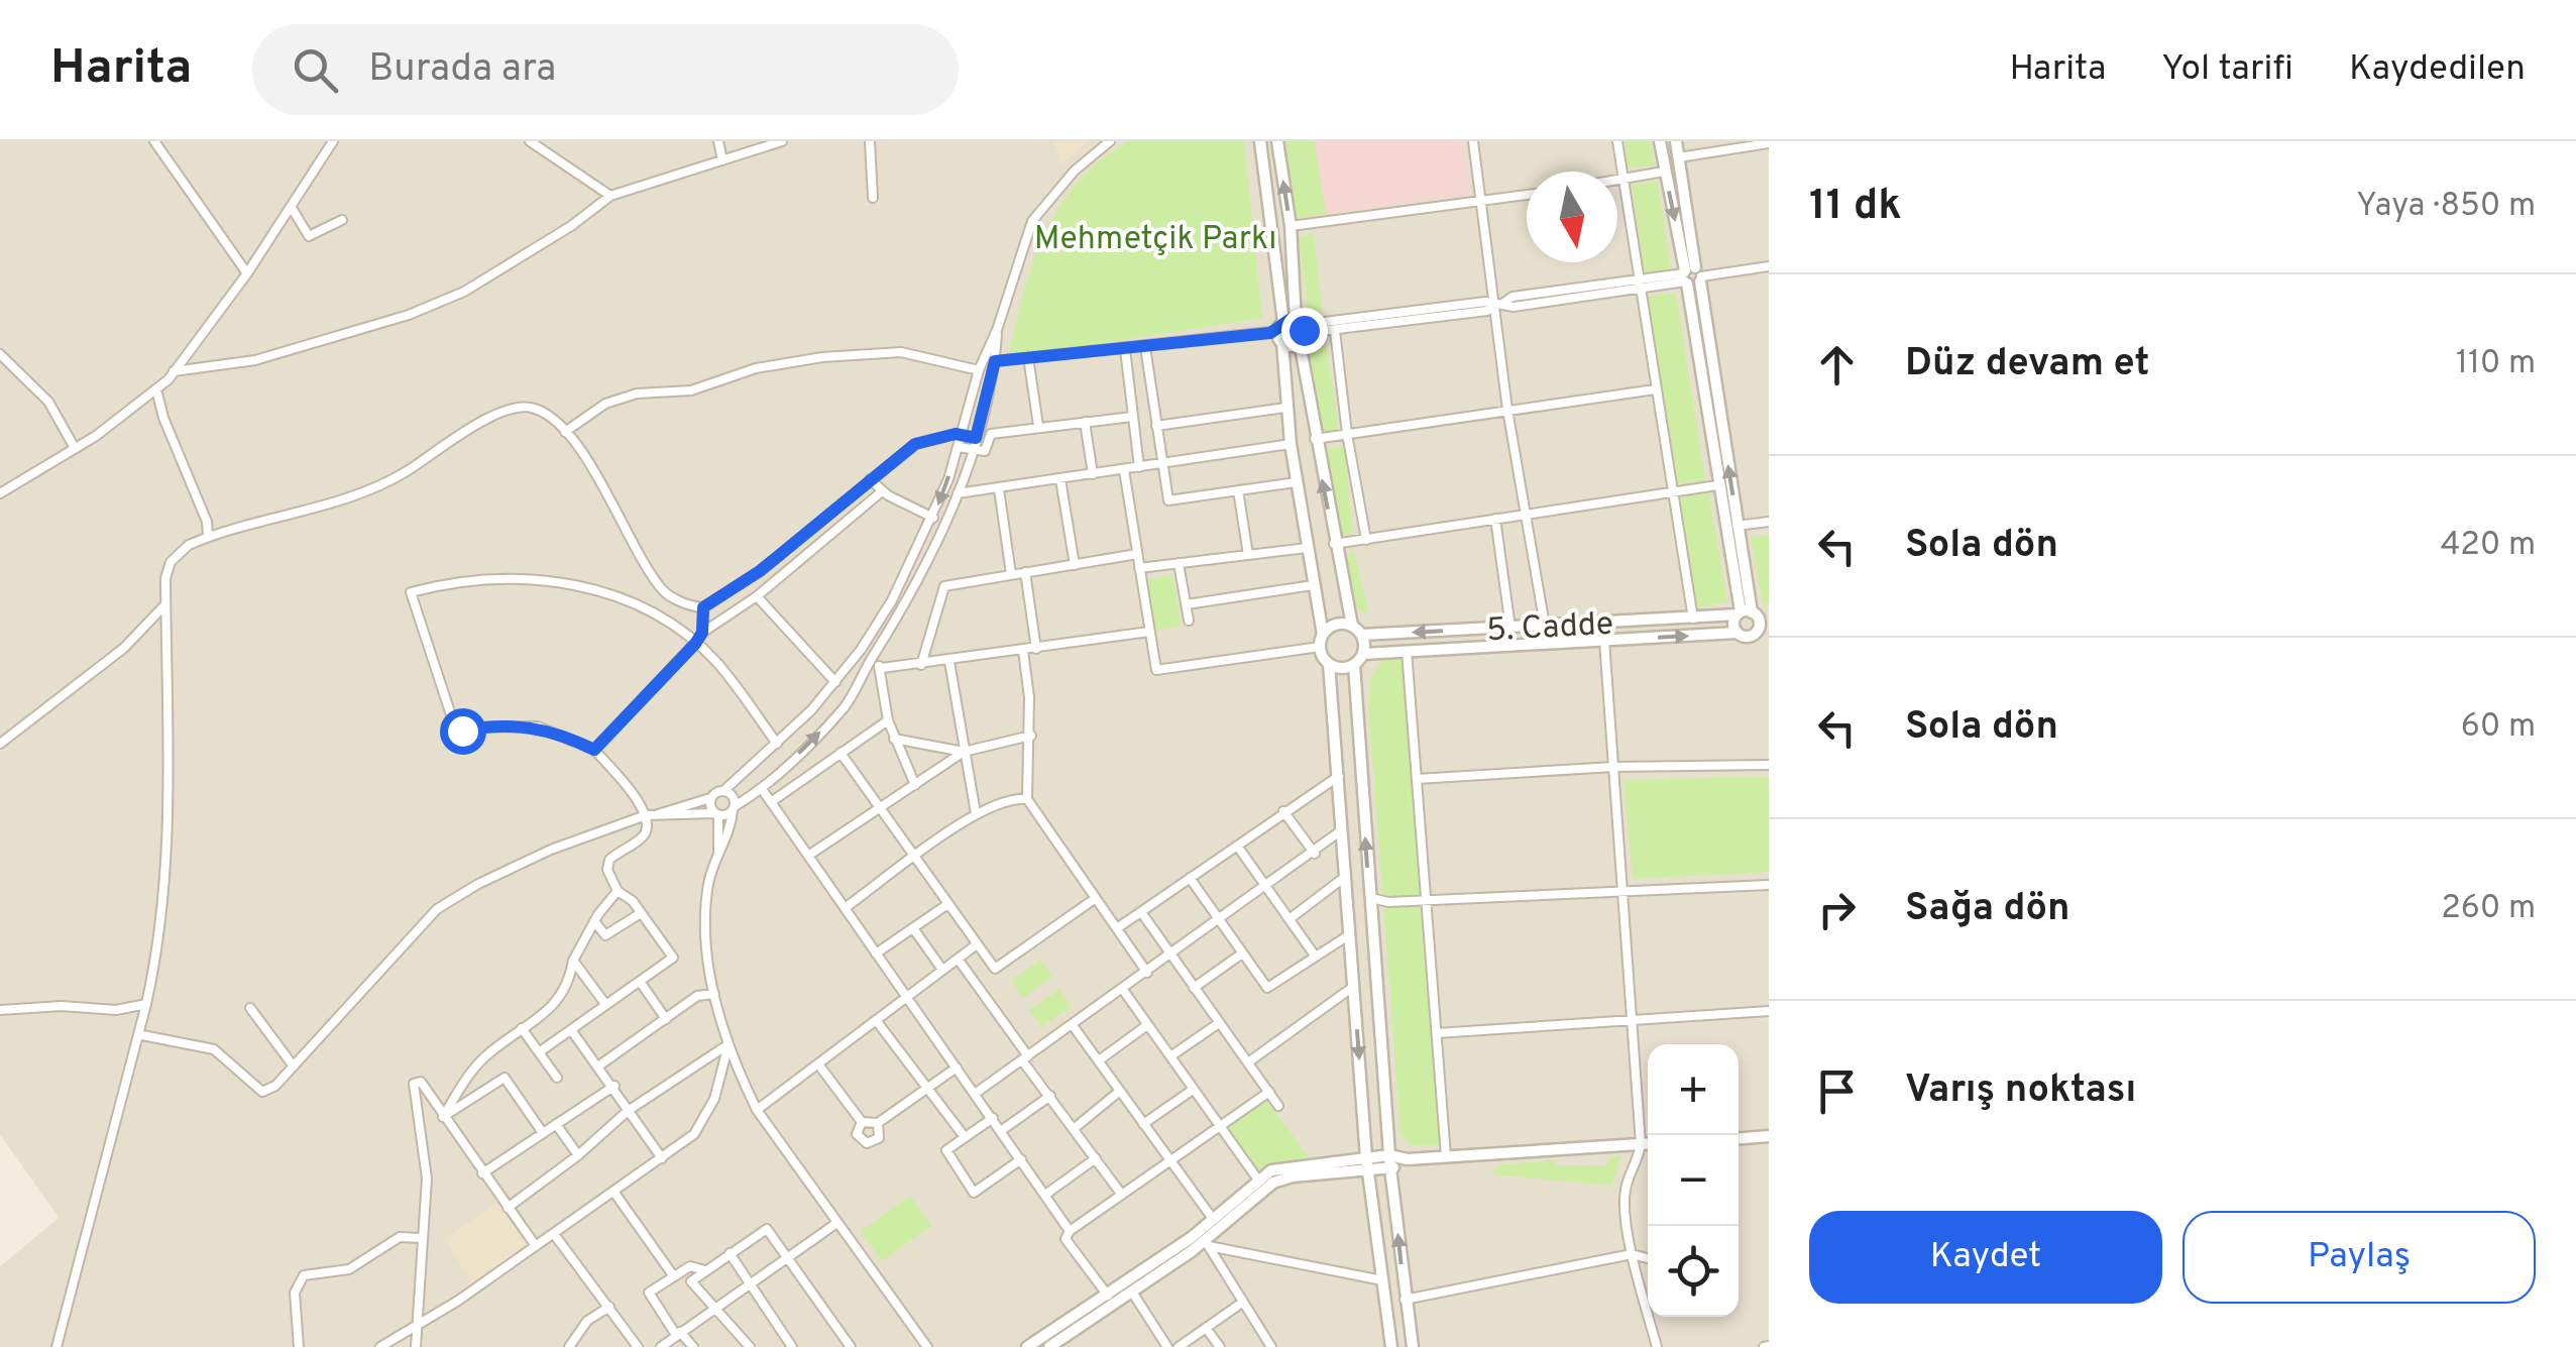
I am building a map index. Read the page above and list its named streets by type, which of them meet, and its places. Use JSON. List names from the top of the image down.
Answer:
{
  "streets": {
    "street": ["5. Cadde"]
  },
  "parks": ["Mehmetçik Parkı"],
  "north": "bottom",
  "page": {
    "header": "Harita",
    "search": "Burada ara",
    "nav": ["Harita", "Yol tarifi", "Kaydedilen"],
    "heading": ["11 dk", "Yaya · 850 m"],
    "list": [
      ["Düz devam et", "110 m"],
      ["Sola dön", "420 m"],
      ["Sola dön", "60 m"],
      ["Sağa dön", "260 m"],
      "Varış noktası"
    ],
    "map_buttons": ["+", "−"],
    "buttons": ["Kaydet", "Paylaş"]
  }
}
